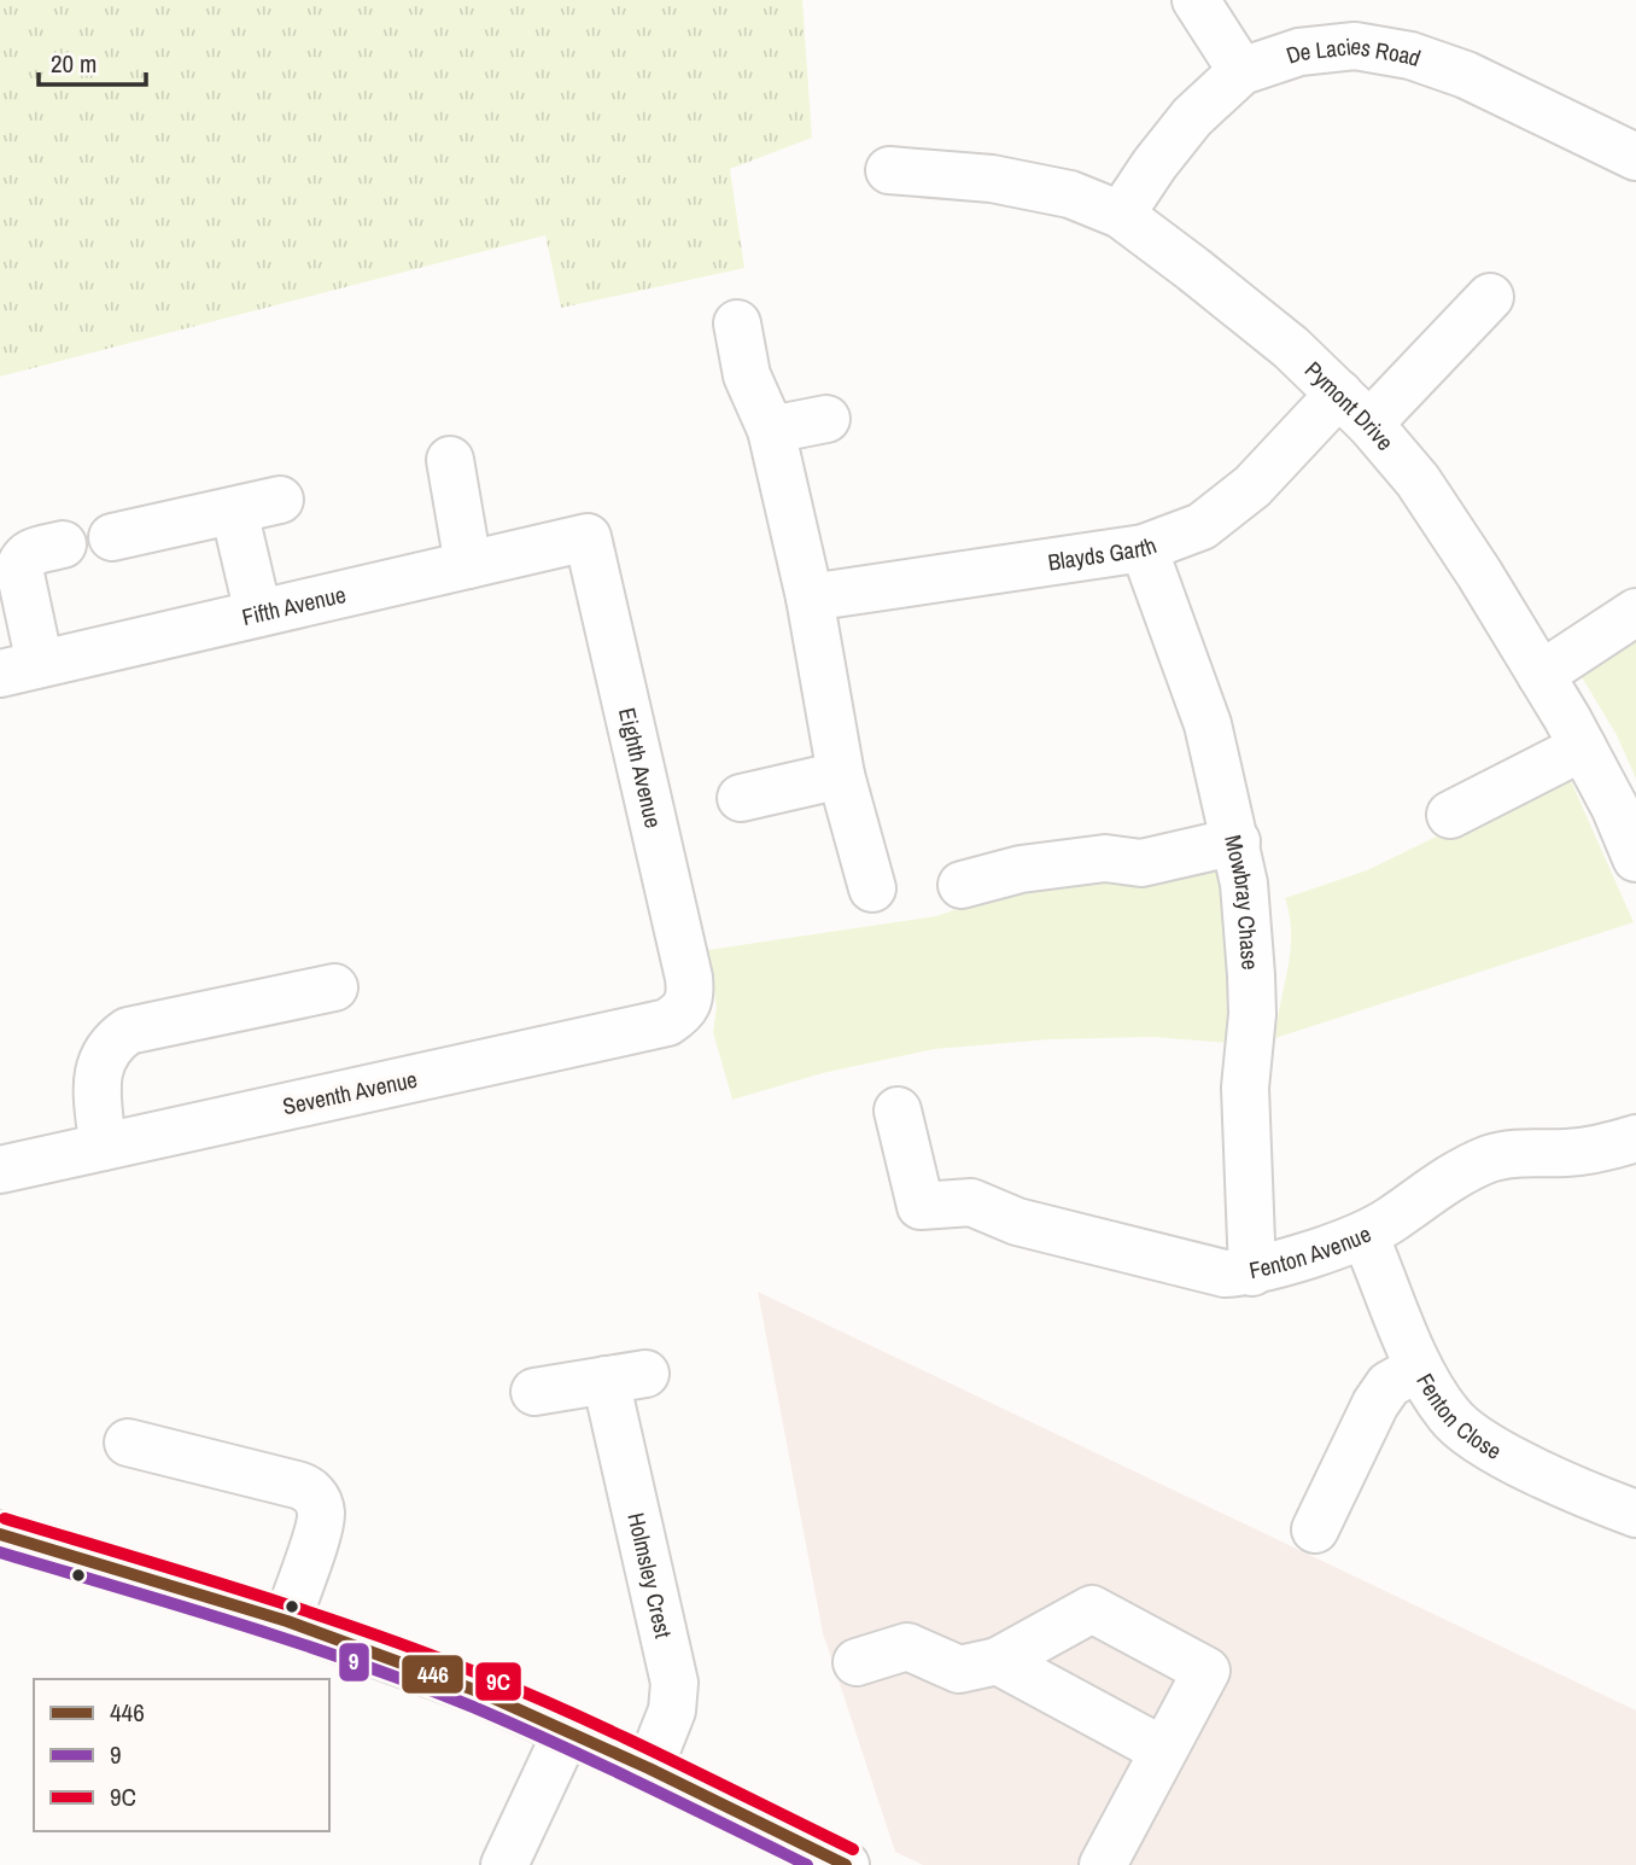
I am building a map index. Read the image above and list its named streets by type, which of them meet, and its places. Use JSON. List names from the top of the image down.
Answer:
{
  "streets": {
    "street": [
      "De Lacies Road",
      "Pymont Drive",
      "Blayds Garth",
      "Fifth Avenue",
      "Eighth Avenue",
      "Mowbray Chase",
      "Seventh Avenue",
      "Fenton Avenue",
      "Fenton Close",
      "Holmsley Crest"
    ]
  },
  "crossings": [
    ["De Lacies Road", "Pymont Drive"],
    ["Pymont Drive", "Blayds Garth"],
    ["Blayds Garth", "Mowbray Chase"],
    ["Fifth Avenue", "Eighth Avenue"],
    ["Eighth Avenue", "Seventh Avenue"],
    ["Mowbray Chase", "Fenton Avenue"],
    ["Fenton Avenue", "Fenton Close"]
  ],
  "lines": ["transit line 9C", "transit line 446", "transit line 9"],
  "legend": ["446", "9", "9C"],
  "scale_bar": "20 m"
}
